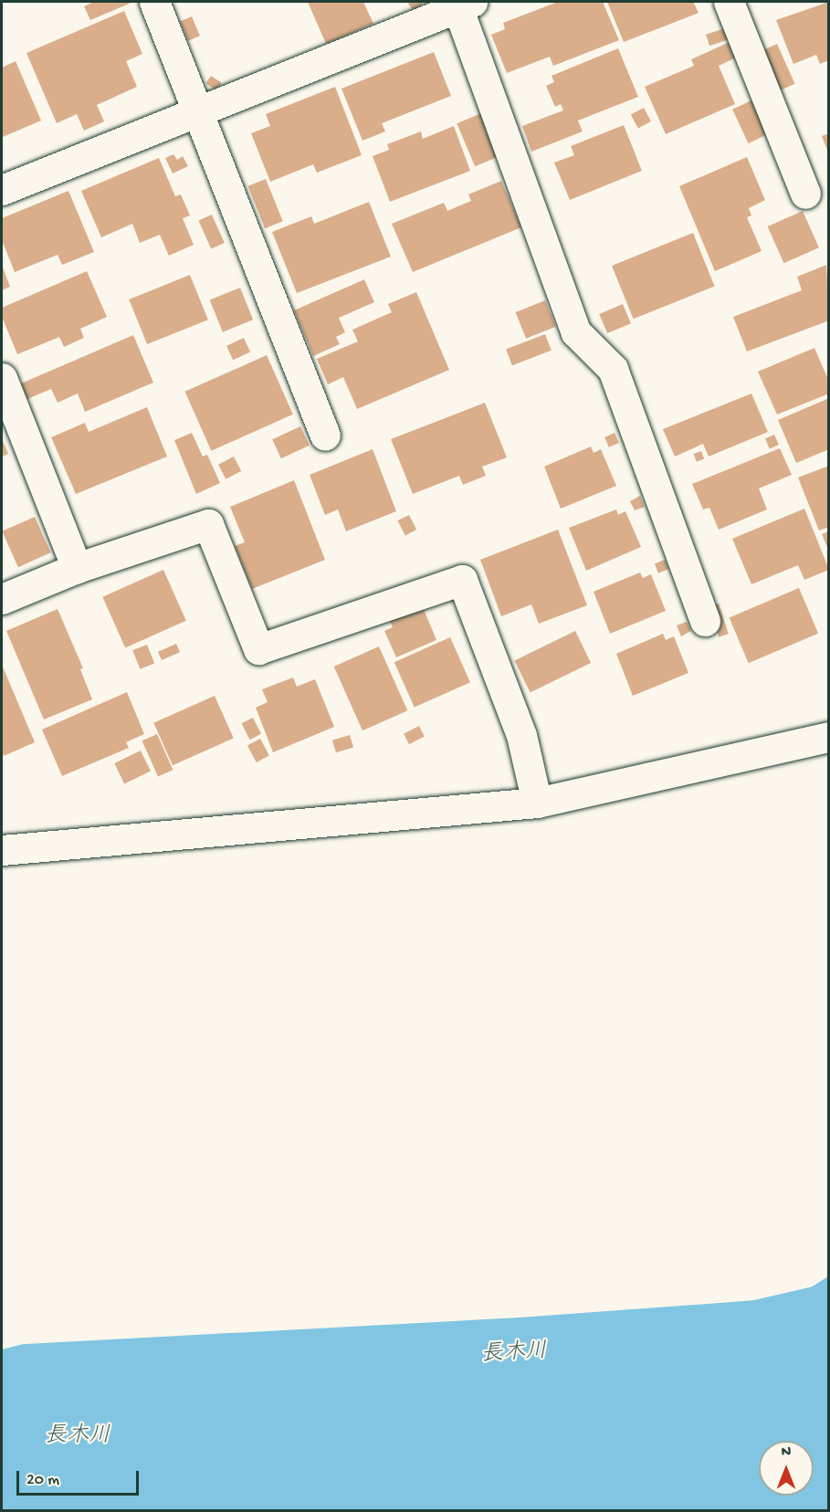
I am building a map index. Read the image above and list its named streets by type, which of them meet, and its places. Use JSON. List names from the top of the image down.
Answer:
{
  "water": ["長木川"],
  "scale_bar": "20 m",
  "north": "top"
}
